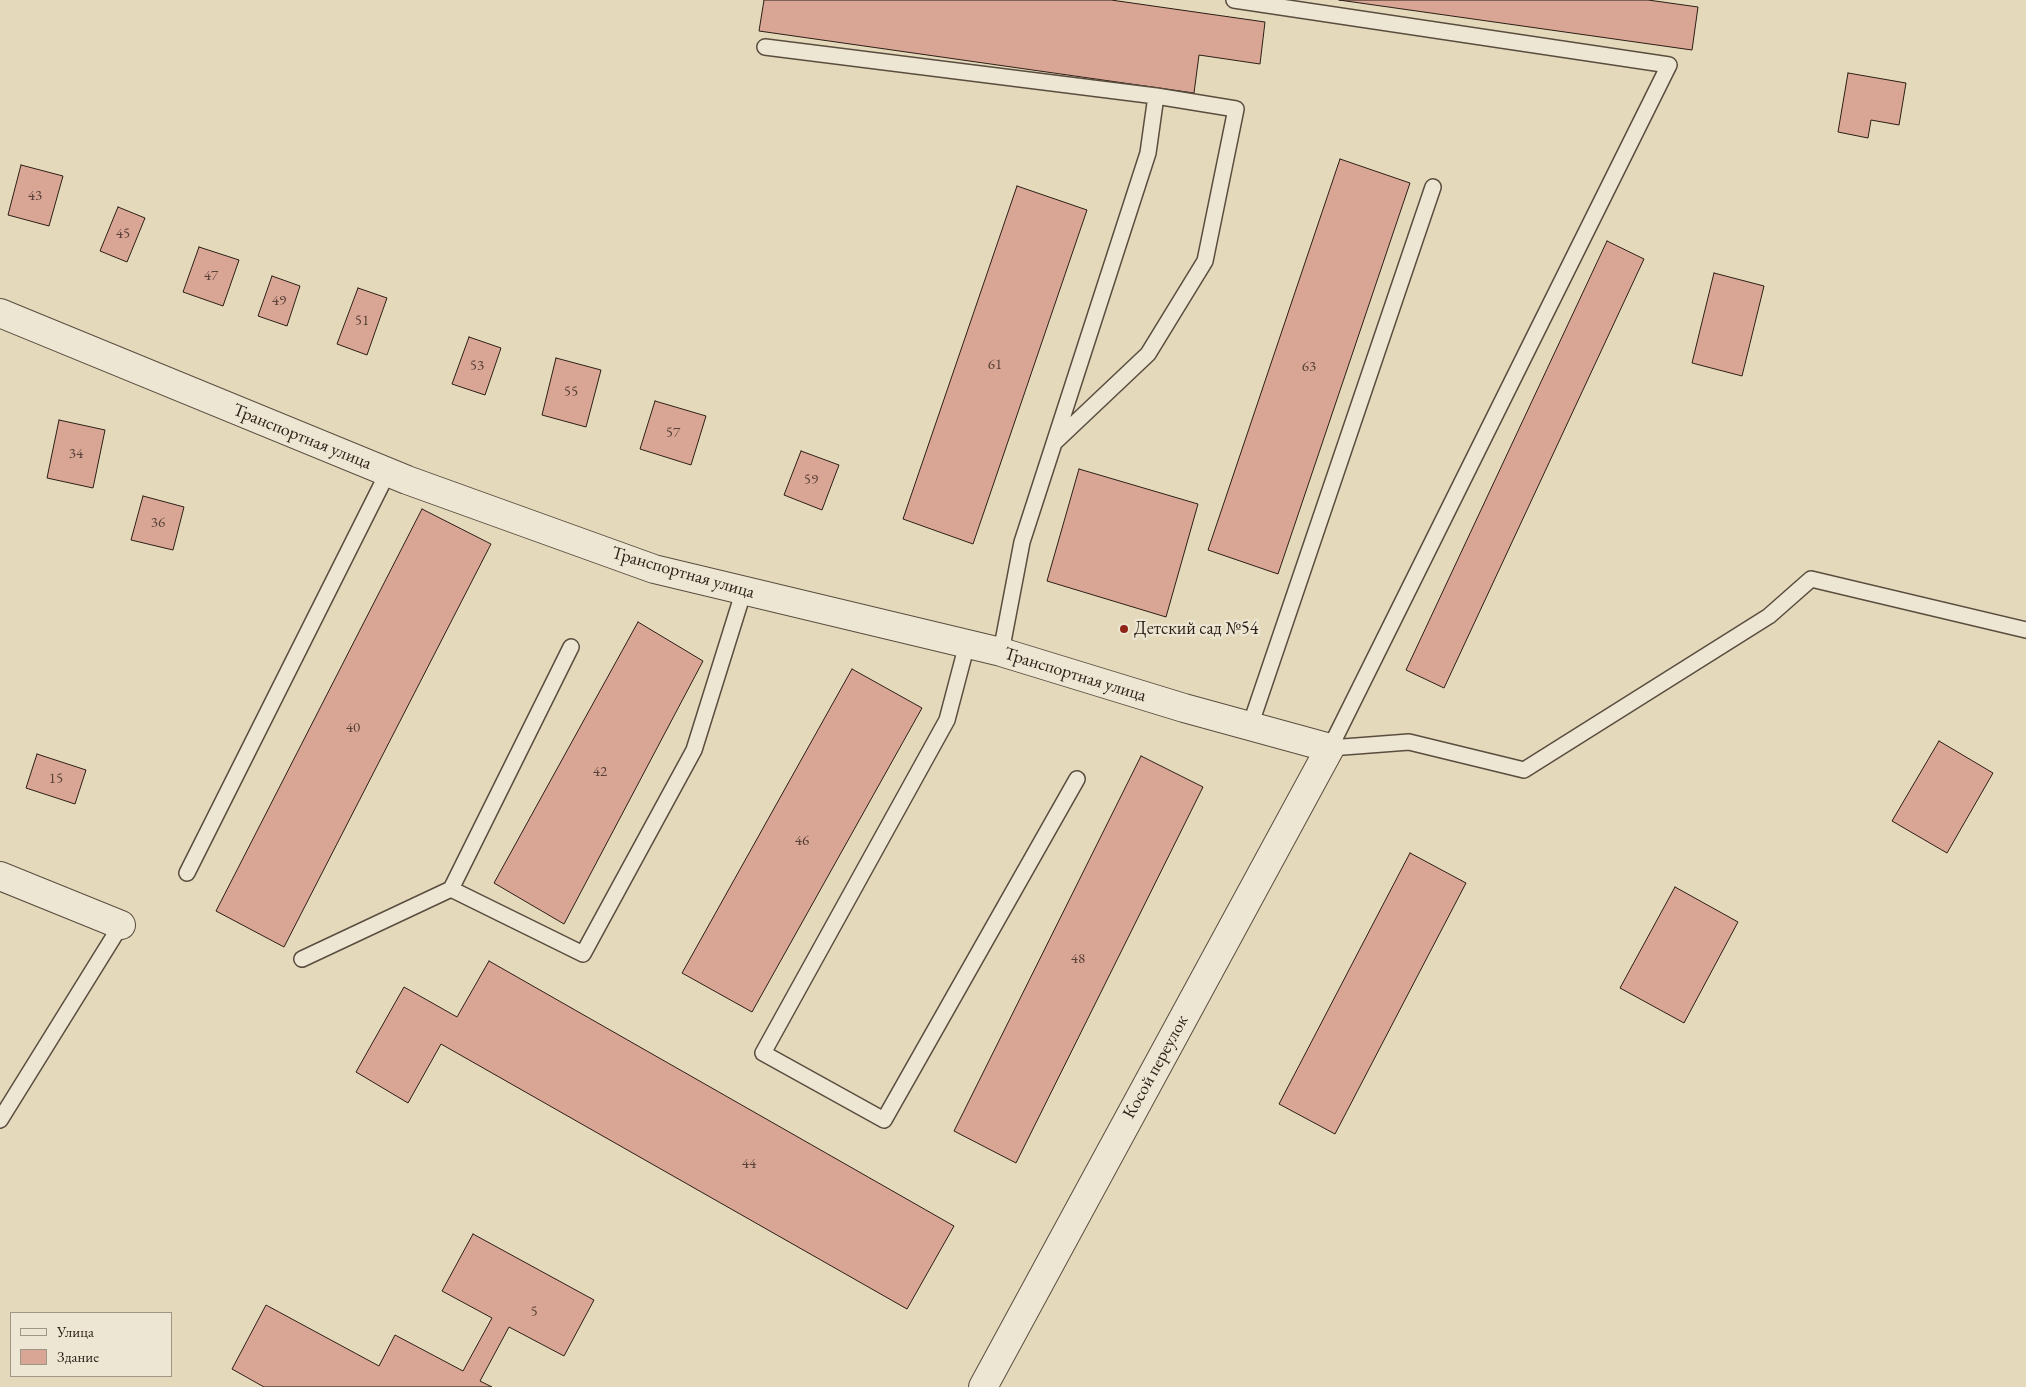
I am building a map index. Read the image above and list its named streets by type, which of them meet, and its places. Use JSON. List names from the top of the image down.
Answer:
{
  "streets": {
    "street": ["Транспортная улица", "Косой переулок"]
  },
  "crossings": [
    ["Транспортная улица", "Косой переулок"]
  ],
  "places": ["Детский сад №54"],
  "house_numbers": [
    "43",
    "45",
    "47",
    "49",
    "51",
    "61",
    "53",
    "63",
    "55",
    "57",
    "34",
    "59",
    "36",
    "40",
    "42",
    "15",
    "46",
    "48",
    "44",
    "5"
  ],
  "legend": ["Улица", "Здание"]
}
